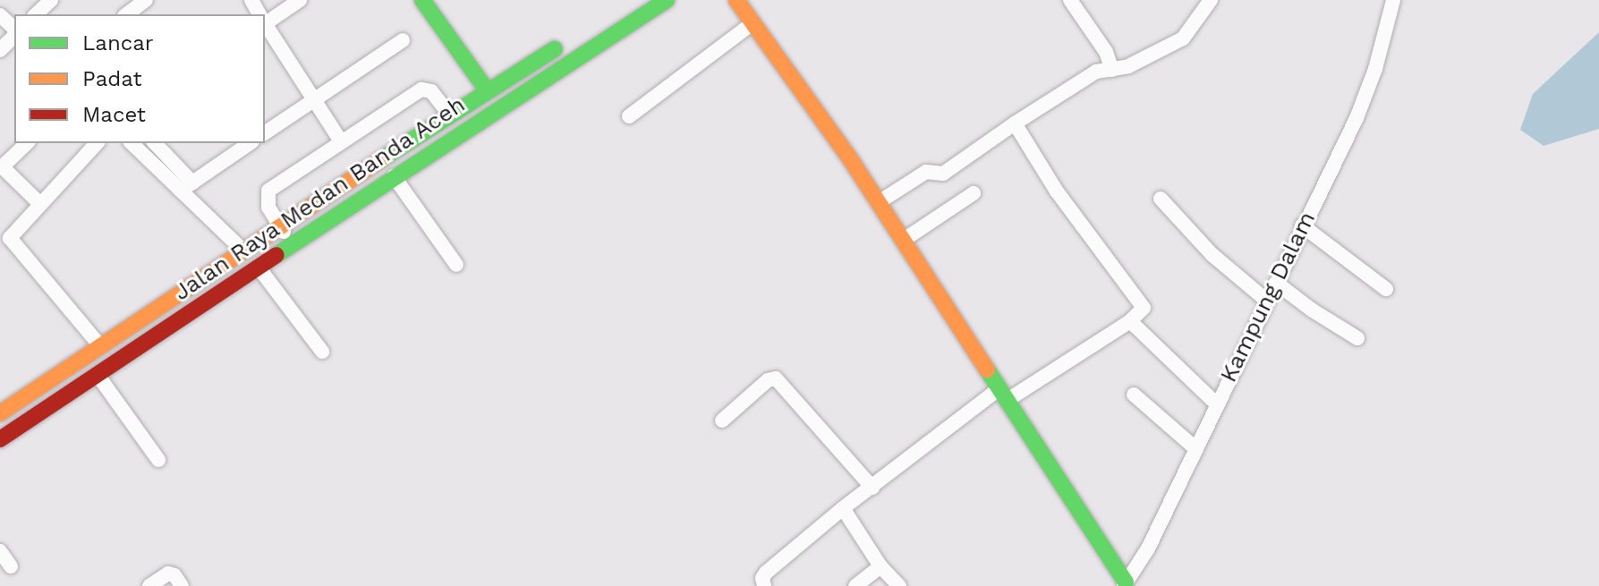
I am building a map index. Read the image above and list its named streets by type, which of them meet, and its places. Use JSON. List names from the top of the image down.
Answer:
{
  "streets": {
    "main road": ["Jalan Raya Medan Banda Aceh"],
    "street": ["Kampung Dalam"]
  },
  "legend": ["Lancar", "Padat", "Macet"]
}
